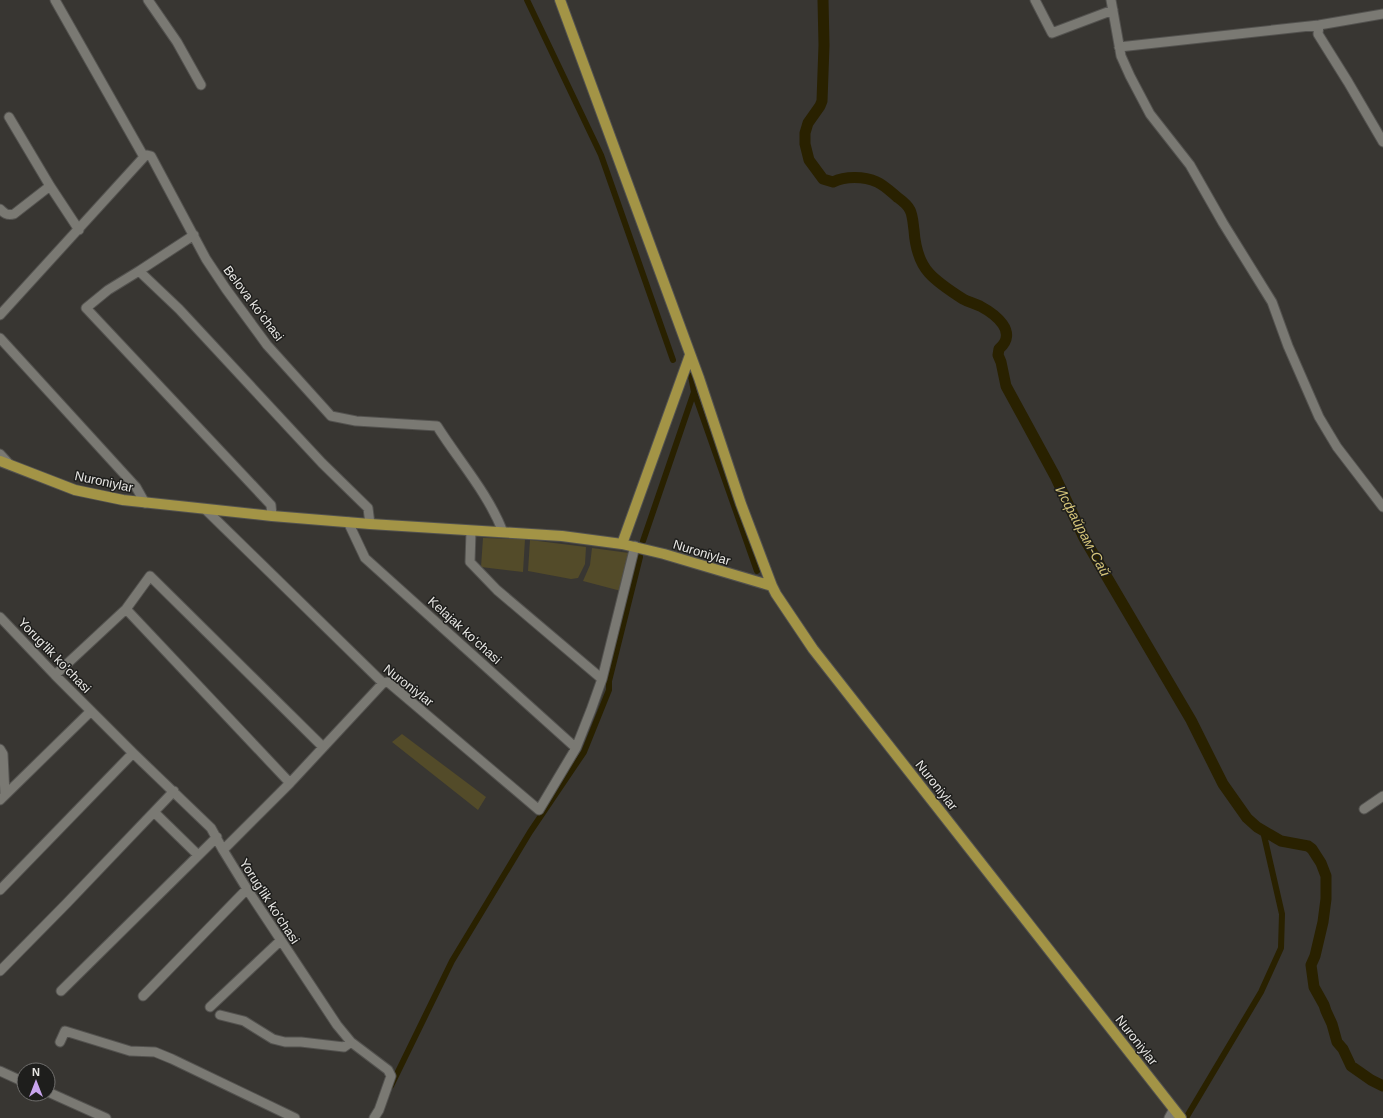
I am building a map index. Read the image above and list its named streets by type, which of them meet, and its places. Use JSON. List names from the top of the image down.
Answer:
{
  "streets": {
    "main road": ["Nuroniylar"],
    "street": ["Belova koʻchasi", "Kelajak koʻchasi", "Yorug'lik ko'chasi"]
  },
  "crossings": [
    ["Belova koʻchasi", "Nuroniylar"],
    ["Nuroniylar", "Kelajak koʻchasi"]
  ],
  "water": ["Исфайрам-Сай"],
  "north": "top"
}
